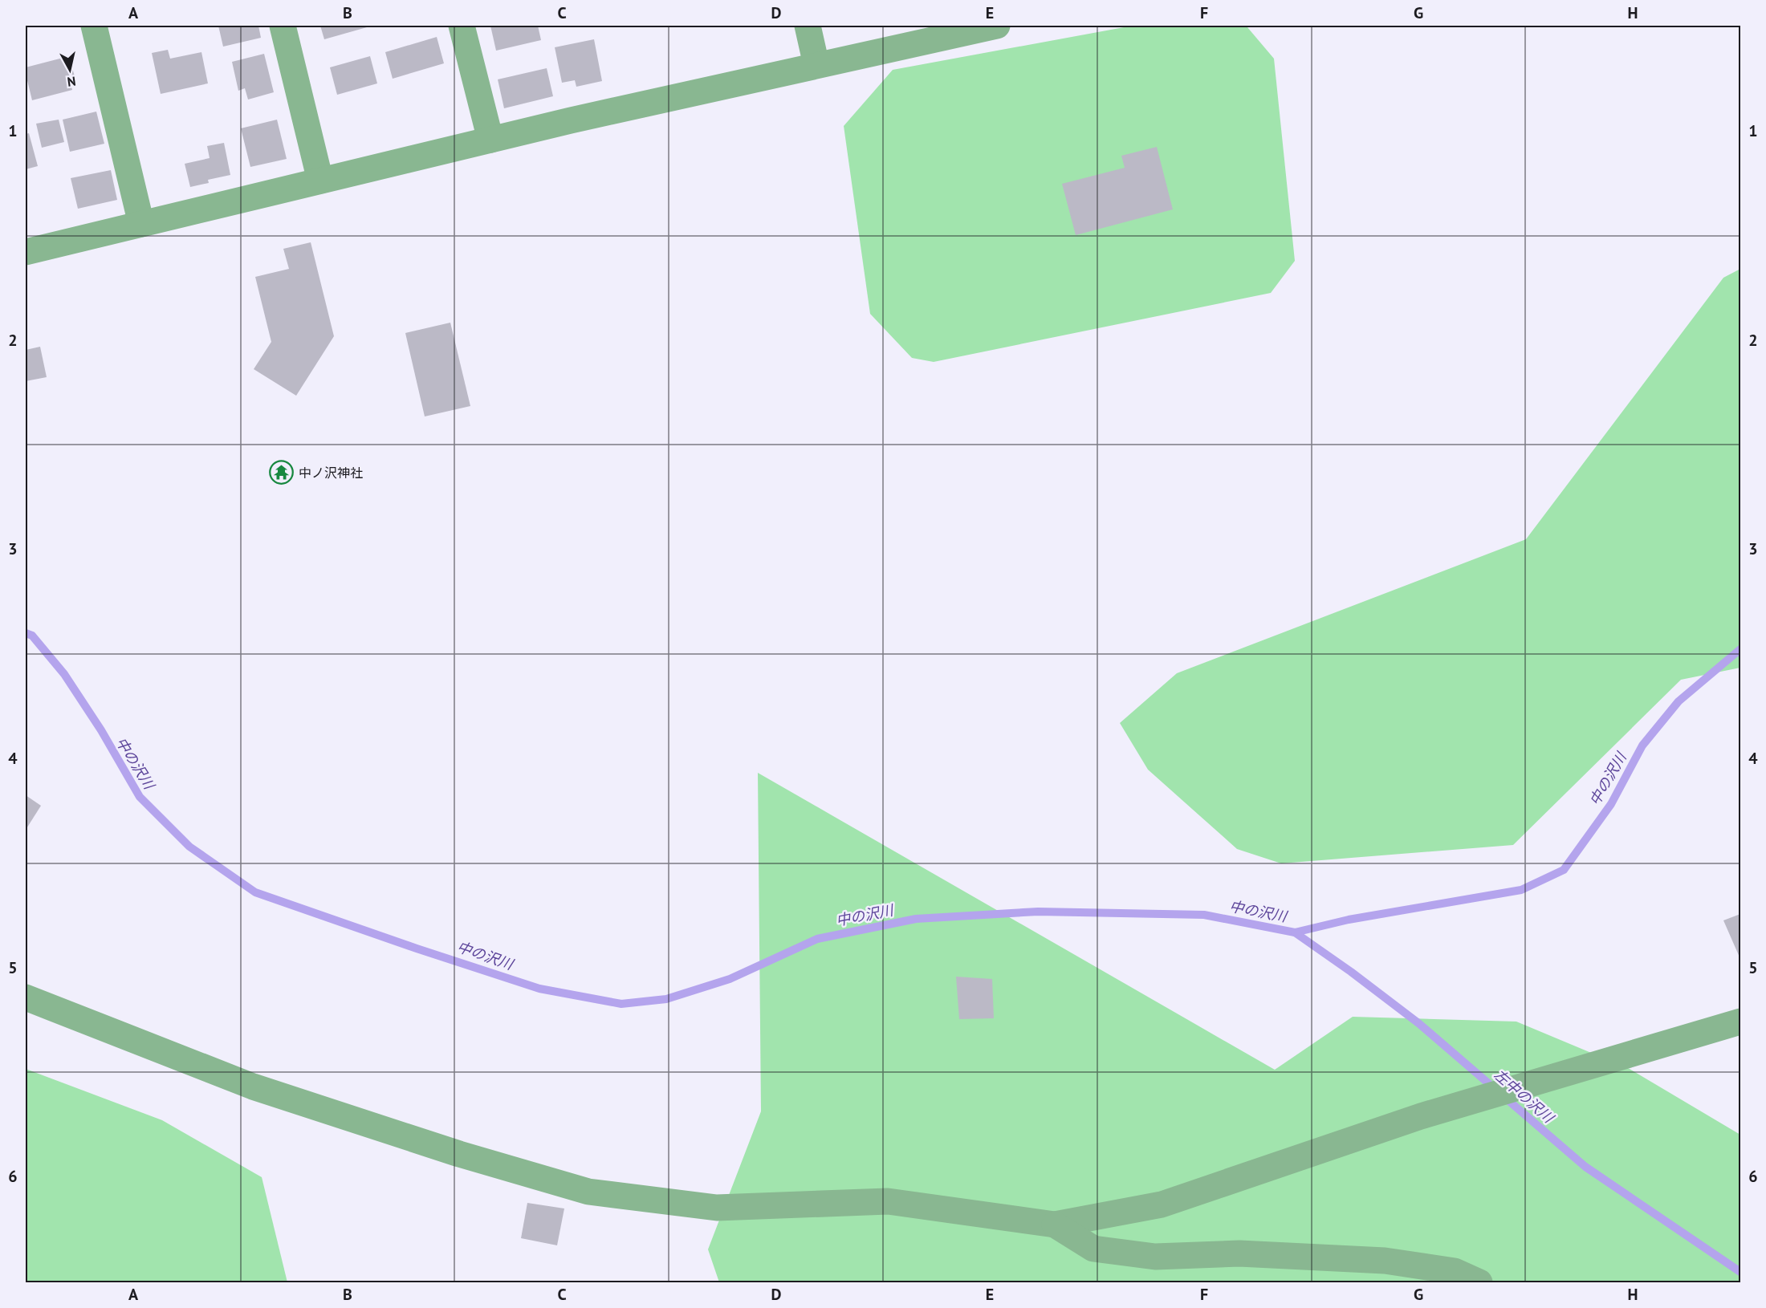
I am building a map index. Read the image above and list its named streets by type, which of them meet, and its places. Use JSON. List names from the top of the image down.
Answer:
{
  "water": ["中の沢川", "左中の沢川"],
  "places": {
    "temple": ["中ノ沢神社"]
  },
  "north": "bottom",
  "grid": {
    "columns": [
      "A",
      "B",
      "C",
      "D",
      "E",
      "F",
      "G",
      "H"
    ],
    "rows": [
      "1",
      "2",
      "3",
      "4",
      "5",
      "6"
    ]
  }
}
